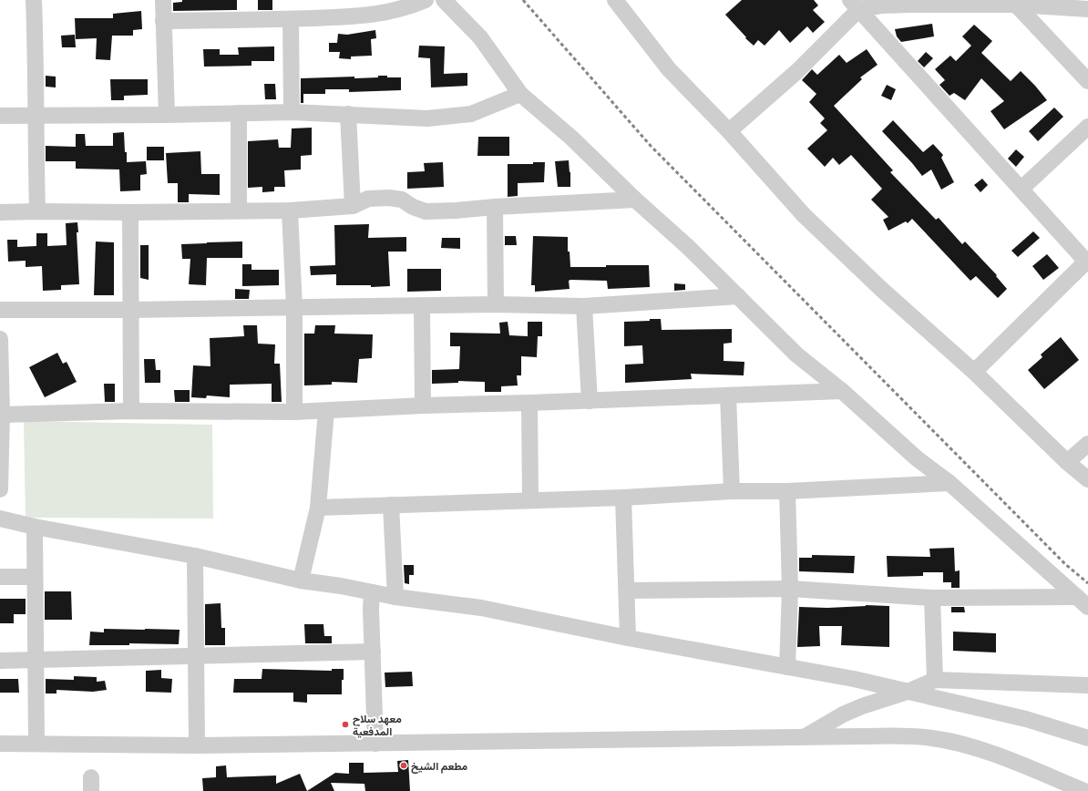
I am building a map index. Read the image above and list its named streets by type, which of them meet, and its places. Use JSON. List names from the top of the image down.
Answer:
{
  "places": ["معهد سلاح المدفعية", "مطعم الشيخ"]
}
